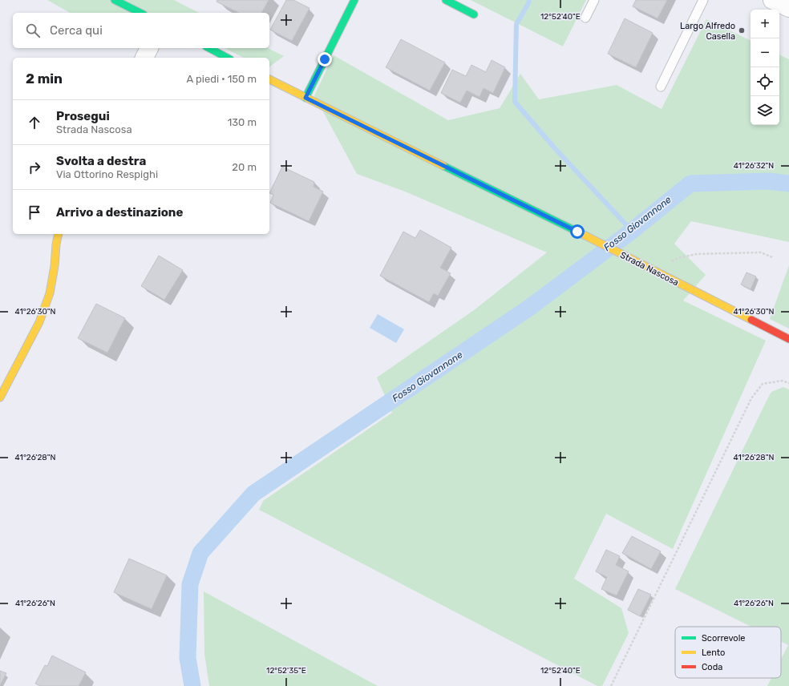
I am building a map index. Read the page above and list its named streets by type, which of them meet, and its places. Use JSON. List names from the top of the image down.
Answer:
{
  "streets": {
    "street": ["Strada Nascosa"]
  },
  "water": ["Fosso Giovannone"],
  "places": ["Largo Alfredo Casella"],
  "legend": ["Scorrevole", "Lento", "Coda"],
  "page": {
    "map_buttons": ["+", "−"],
    "search": "Cerca qui",
    "heading": ["2 min", "A piedi · 150 m"],
    "list": [
      ["Prosegui", "Strada Nascosa", "130 m"],
      ["Svolta a destra", "Via Ottorino Respighi", "20 m"],
      "Arrivo a destinazione"
    ]
  },
  "coordinates": [
    "12°52'40\"E",
    "41°26'32\"N",
    "41°26'30\"N",
    "41°26'28\"N",
    "41°26'26\"N",
    "12°52'35\"E"
  ]
}
